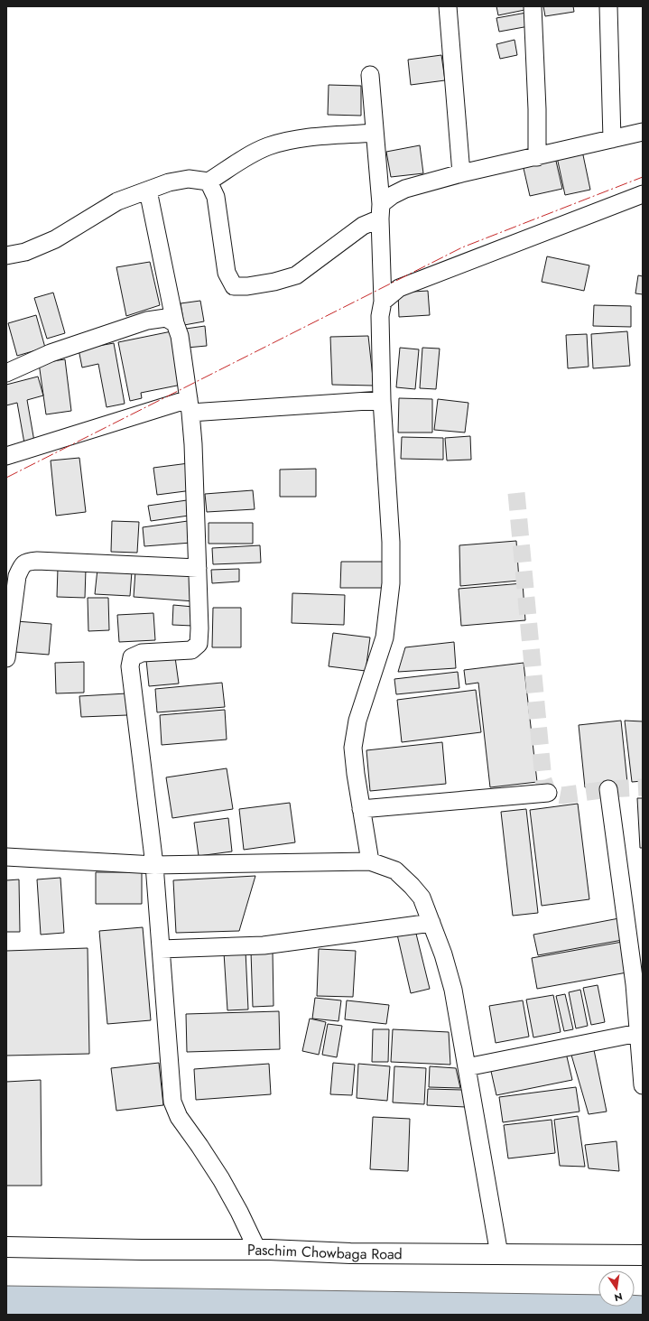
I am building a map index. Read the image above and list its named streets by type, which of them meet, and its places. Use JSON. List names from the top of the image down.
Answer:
{
  "streets": {
    "street": ["Paschim Chowbaga Road"]
  },
  "north": "bottom"
}
